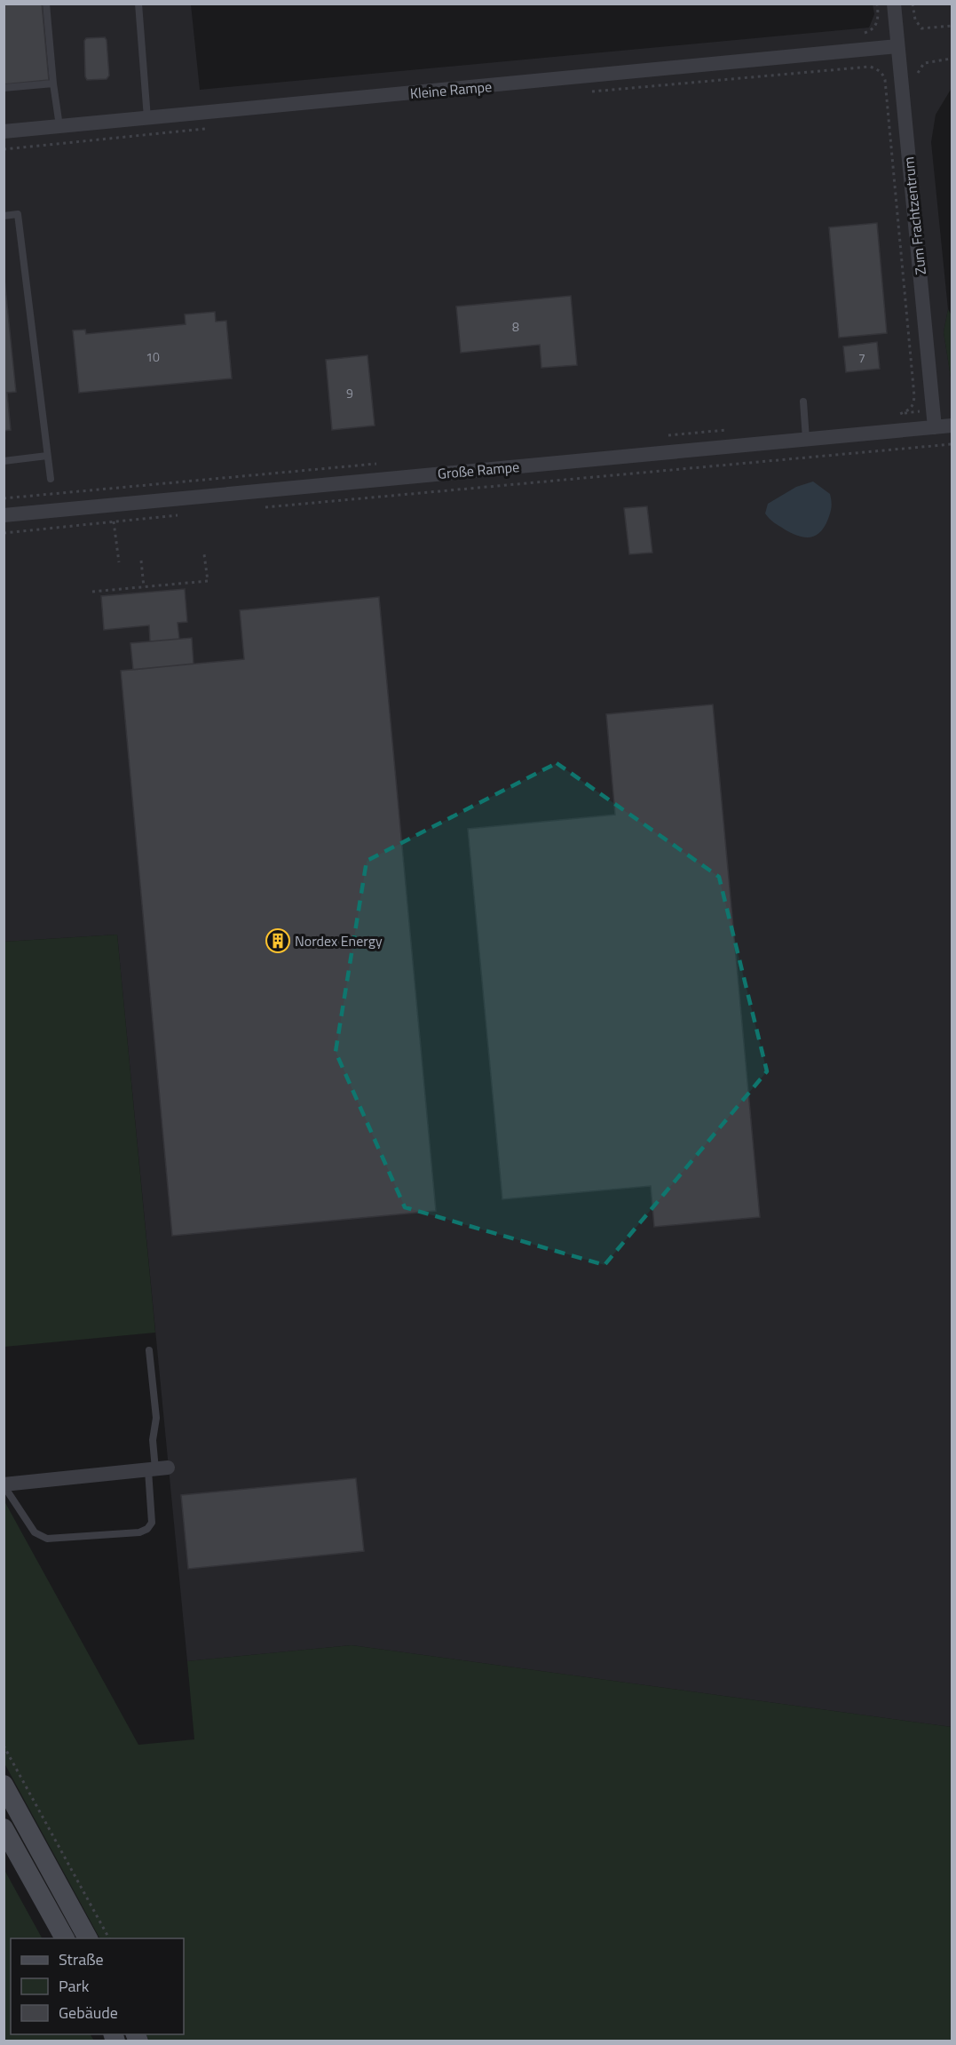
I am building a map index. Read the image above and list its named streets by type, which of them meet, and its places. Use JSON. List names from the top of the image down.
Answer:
{
  "streets": {
    "street": ["Kleine Rampe", "Zum Frachtzentrum", "Große Rampe"]
  },
  "crossings": [
    ["Kleine Rampe", "Zum Frachtzentrum"],
    ["Zum Frachtzentrum", "Große Rampe"]
  ],
  "places": {
    "building": ["Nordex Energy"]
  },
  "house_numbers": [
    "8",
    "10",
    "7",
    "9"
  ],
  "legend": ["Straße", "Park", "Gebäude"]
}
